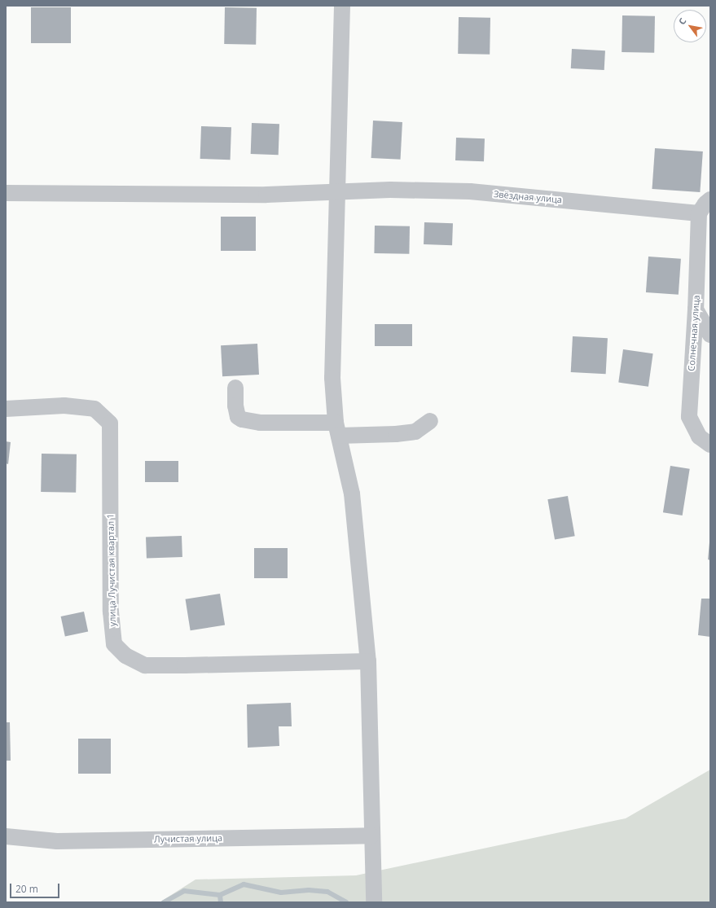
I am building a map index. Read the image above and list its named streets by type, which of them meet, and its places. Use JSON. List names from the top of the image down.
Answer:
{
  "streets": {
    "street": [
      "Звёздная улица",
      "Солнечная улица",
      "улица Лучистая квартал 1",
      "Лучистая улица"
    ]
  },
  "crossings": [
    ["Звёздная улица", "Солнечная улица"]
  ],
  "scale_bar": "20 m",
  "north": "top left"
}
